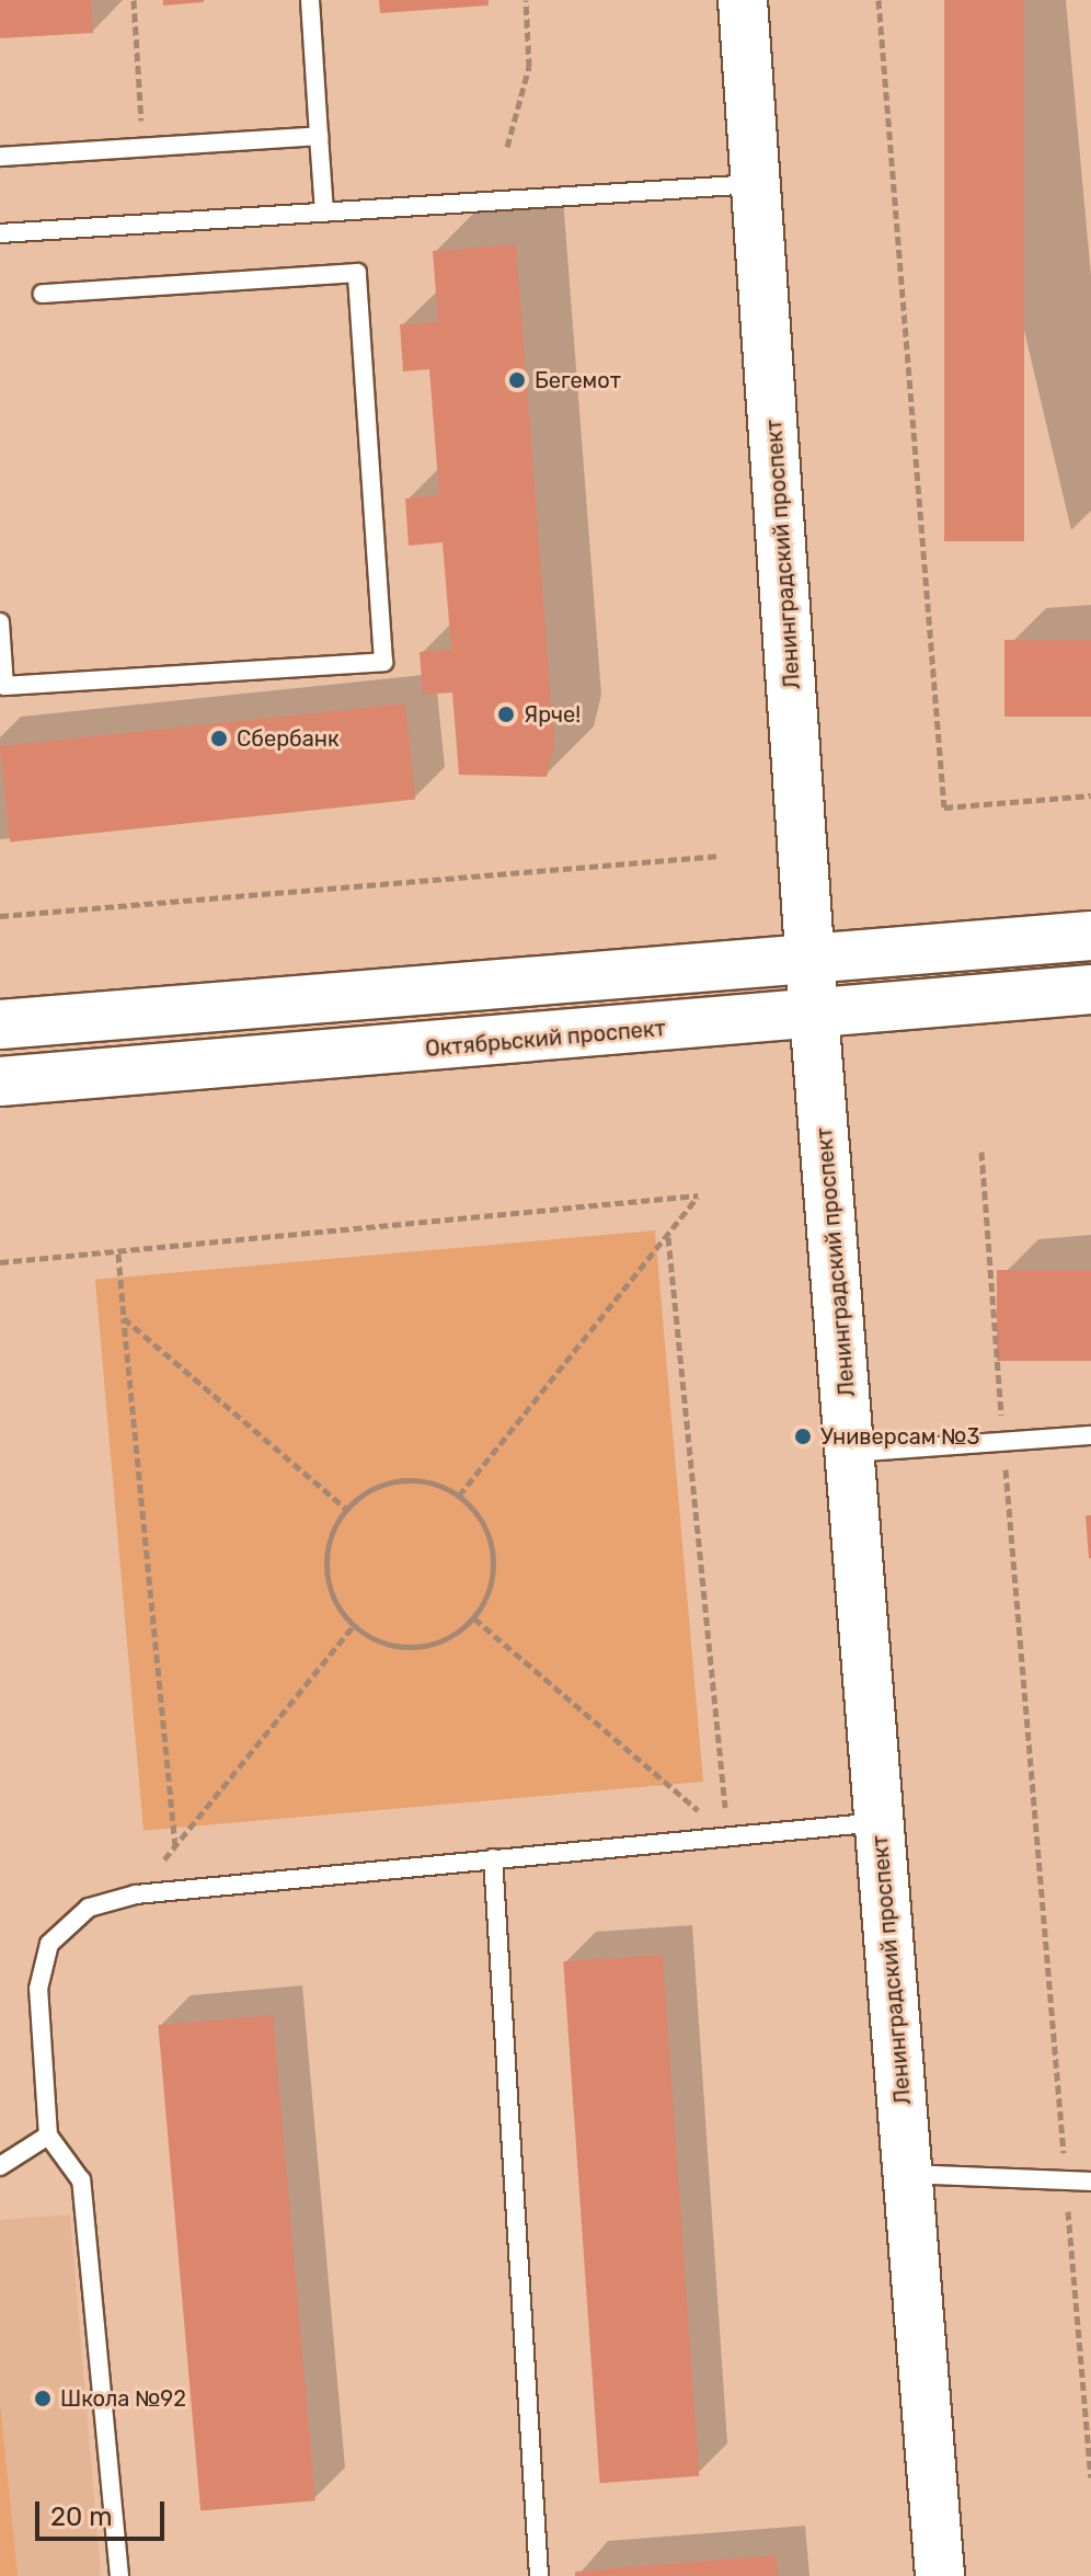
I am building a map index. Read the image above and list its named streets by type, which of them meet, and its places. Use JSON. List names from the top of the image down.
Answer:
{
  "streets": {
    "main road": ["Ленинградский проспект", "Октябрьский проспект"]
  },
  "crossings": [
    ["Ленинградский проспект", "Октябрьский проспект"]
  ],
  "places": [
    "Бегемот",
    "Ярче!",
    "Сбербанк",
    "Универсам №3",
    "Школа №92"
  ],
  "scale_bar": "20 m"
}
